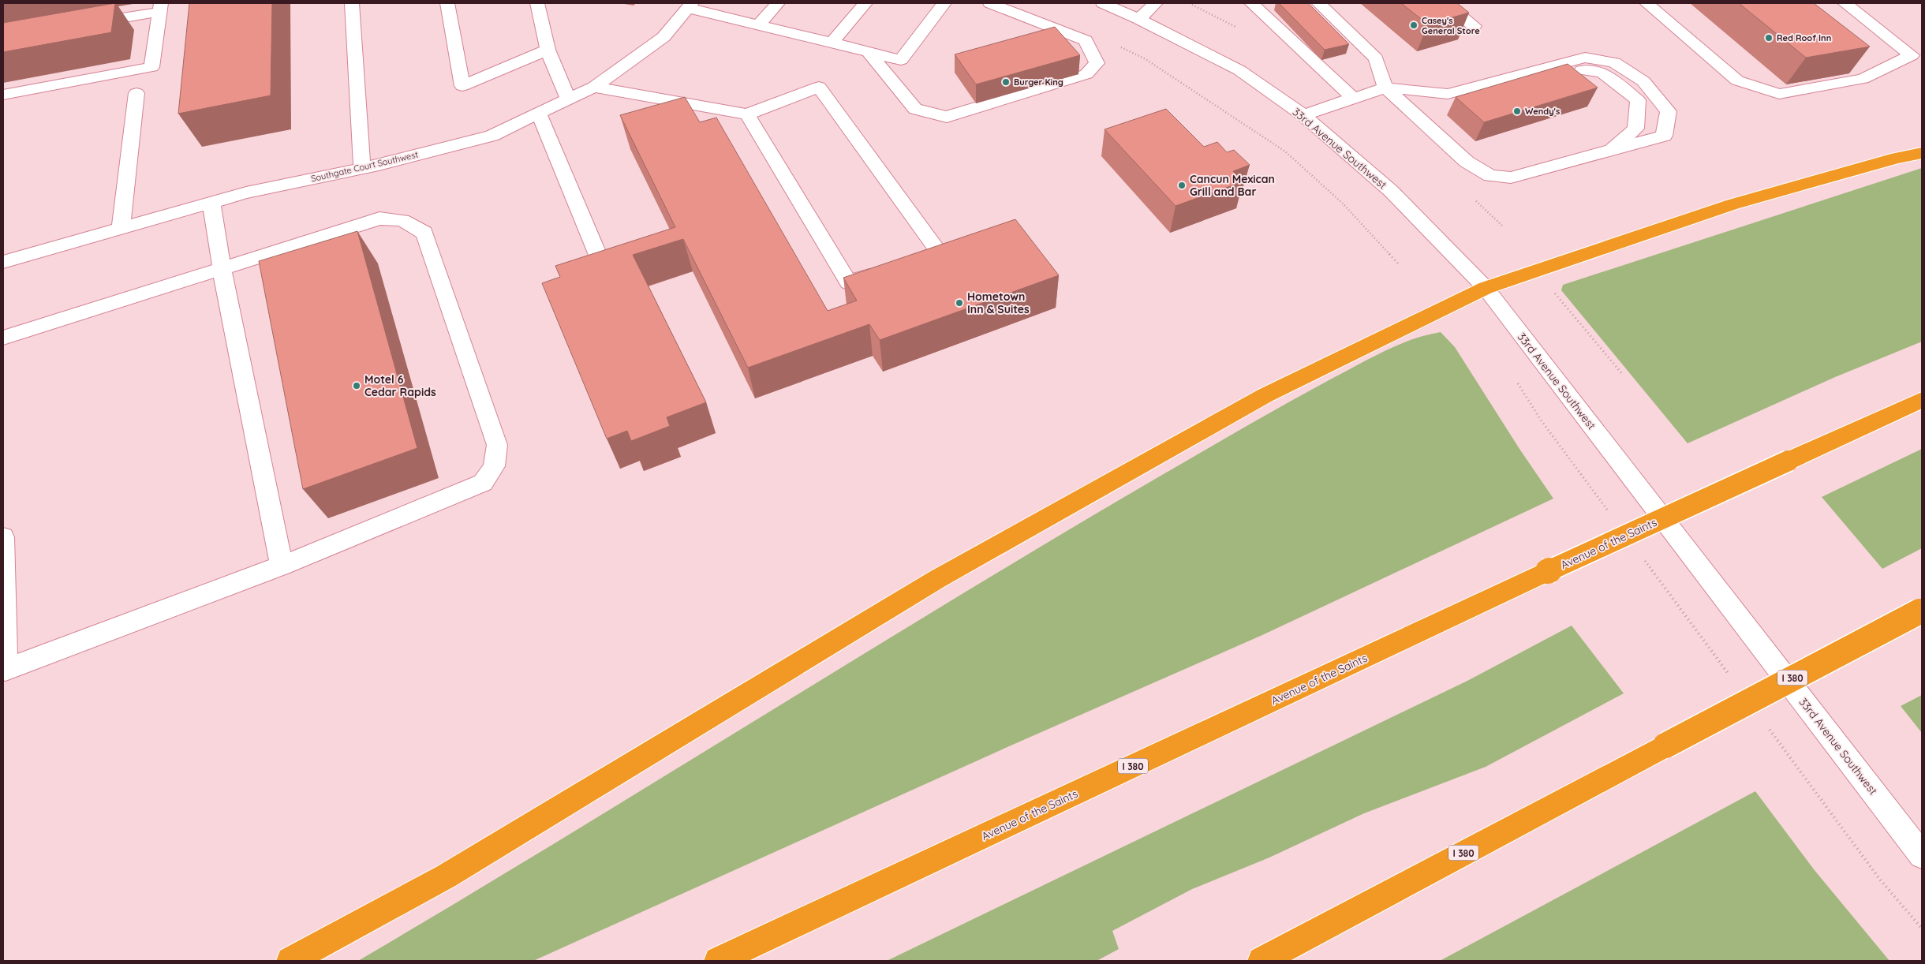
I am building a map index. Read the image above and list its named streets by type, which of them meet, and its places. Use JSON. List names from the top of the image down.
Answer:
{
  "streets": {
    "highway": ["Avenue of the Saints", "I 380"],
    "street": ["33rd Avenue Southwest", "Southgate Court Southwest"]
  },
  "places": [
    "Casey's General Store",
    "Red Roof Inn",
    "Burger King",
    "Wendy's",
    "Cancun Mexican Grill and Bar",
    "Hometown Inn & Suites",
    "Motel 6 Cedar Rapids"
  ]
}
